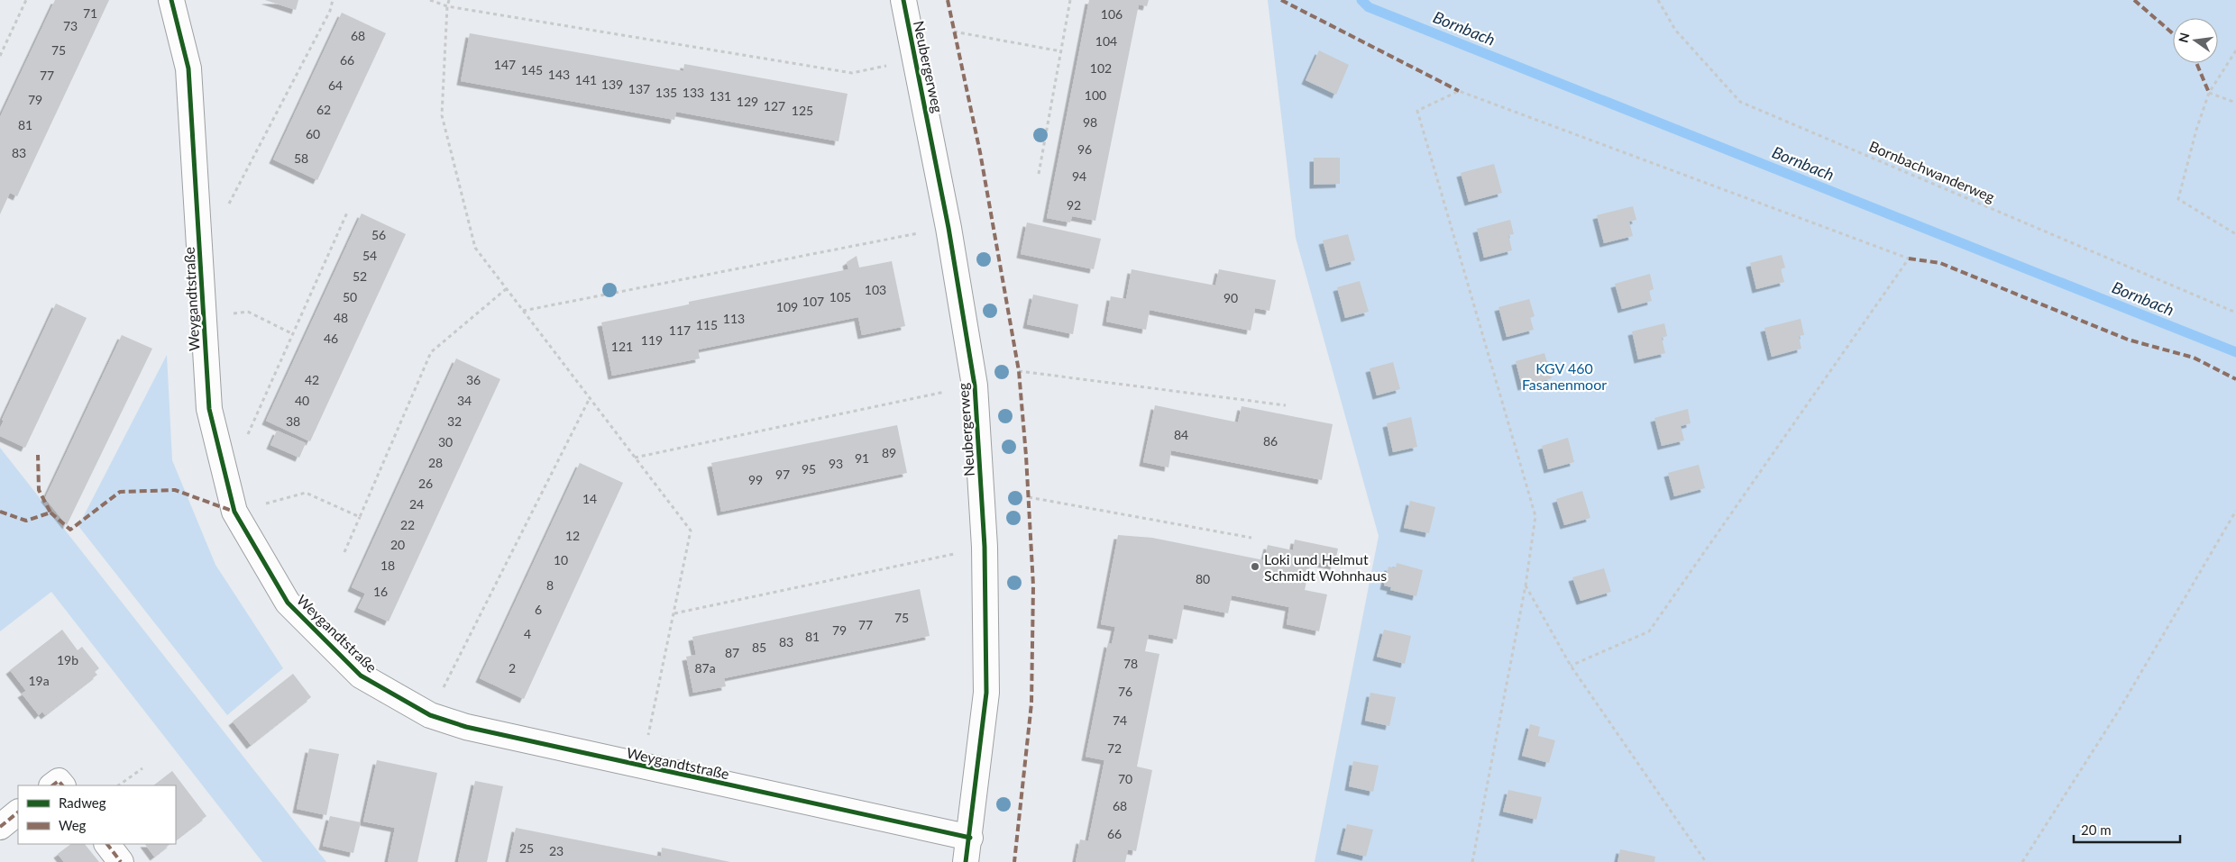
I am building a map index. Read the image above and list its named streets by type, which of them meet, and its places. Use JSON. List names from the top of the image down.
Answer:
{
  "streets": {
    "street": ["Neubergerweg", "Weygandtstraße"],
    "path": ["Bornbachwanderweg"]
  },
  "crossings": [
    ["Neubergerweg", "Weygandtstraße"]
  ],
  "water": ["Bornbach"],
  "parks": ["KGV 460 Fasanenmoor"],
  "places": ["Loki und Helmut Schmidt Wohnhaus"],
  "house_numbers": [
    "71",
    "106",
    "73",
    "68",
    "104",
    "75",
    "66",
    "147",
    "102",
    "145",
    "143",
    "77",
    "141",
    "139",
    "64",
    "137",
    "135",
    "133",
    "100",
    "131",
    "79",
    "129",
    "127",
    "62",
    "125",
    "98",
    "81",
    "60",
    "96",
    "83",
    "58",
    "94",
    "92",
    "56",
    "54",
    "52",
    "103",
    "50",
    "105",
    "90",
    "107",
    "109",
    "48",
    "113",
    "115",
    "117",
    "46",
    "119",
    "121",
    "42",
    "36",
    "40",
    "34",
    "38",
    "32",
    "84",
    "86",
    "30",
    "89",
    "91",
    "28",
    "93",
    "95",
    "97",
    "99",
    "26",
    "14",
    "24",
    "22",
    "12",
    "20",
    "10",
    "18",
    "80",
    "8",
    "16",
    "6",
    "75",
    "77",
    "79",
    "4",
    "81",
    "83",
    "85",
    "87",
    "19b",
    "78",
    "2",
    "87a",
    "19a",
    "76",
    "74",
    "72",
    "70",
    "68",
    "66",
    "25",
    "23"
  ],
  "legend": ["Radweg", "Weg"],
  "scale_bar": "20 m",
  "north": "left"
}
